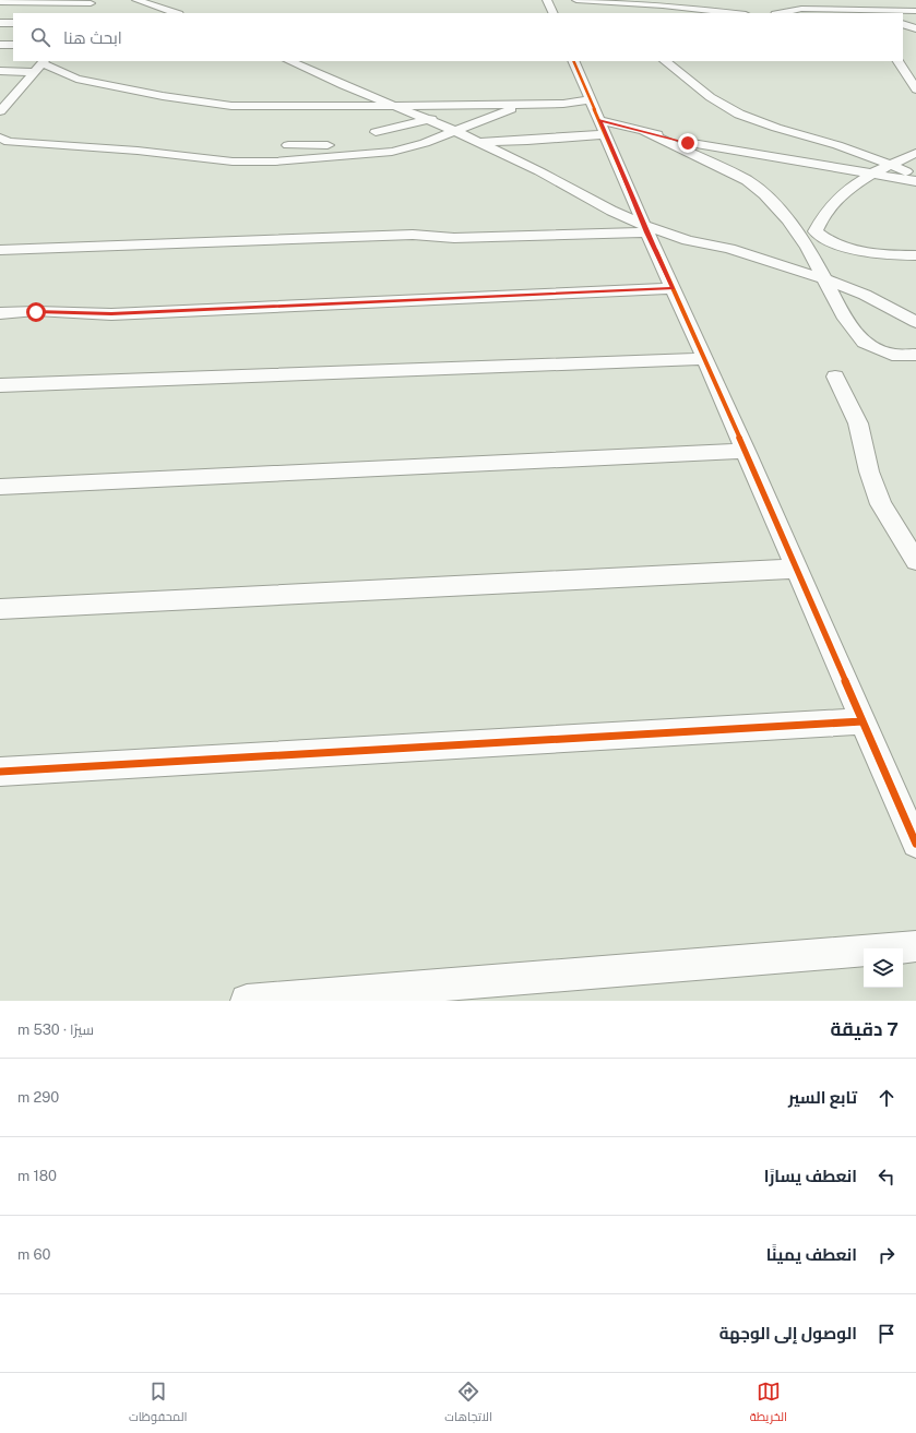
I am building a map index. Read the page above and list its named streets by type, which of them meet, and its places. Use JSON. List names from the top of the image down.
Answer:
{
  "page": {
    "search": "ابحث هنا",
    "heading": ["7 دقيقة", "سيرًا · 530 m"],
    "list": [
      ["تابع السير", "290 m"],
      ["انعطف يسارًا", "180 m"],
      ["انعطف يمينًا", "60 m"],
      "الوصول إلى الوجهة"
    ],
    "nav": ["الخريطة", "الاتجاهات", "المحفوظات"]
  }
}
